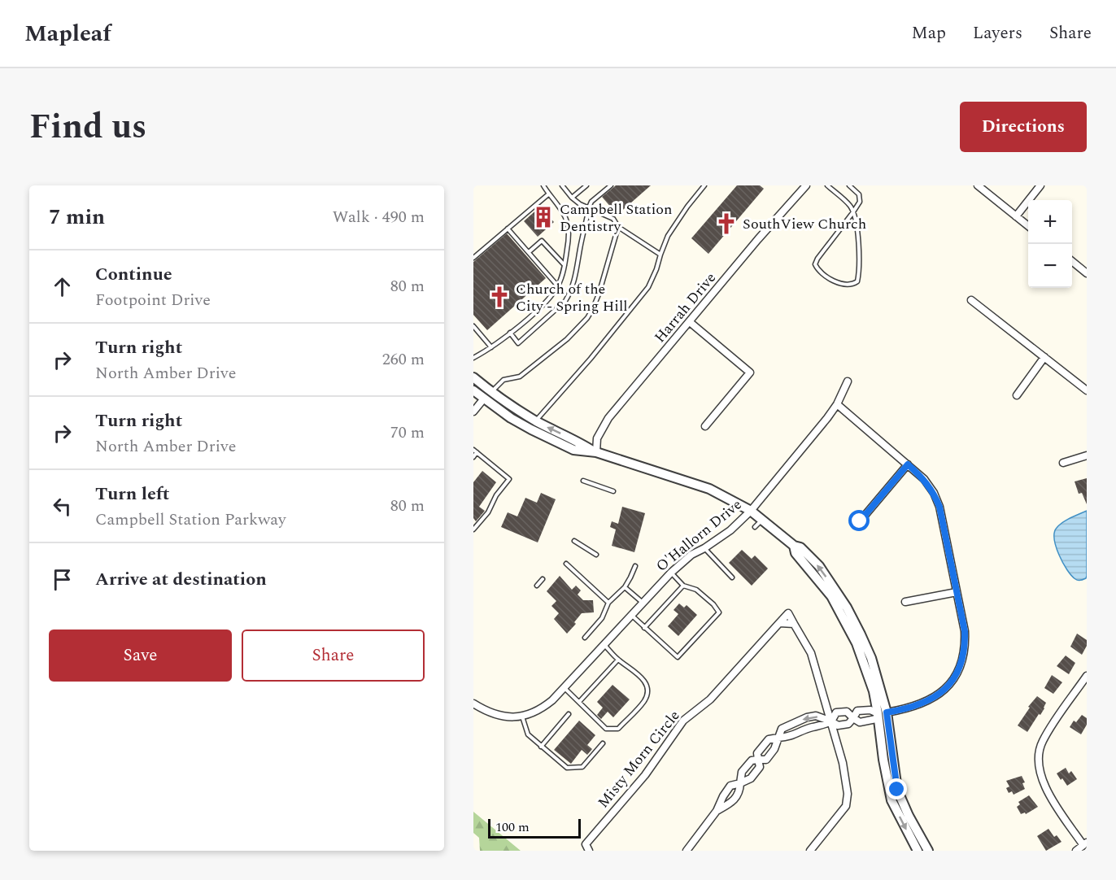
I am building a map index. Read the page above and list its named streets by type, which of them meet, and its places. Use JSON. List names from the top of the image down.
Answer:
{
  "streets": {
    "street": ["Harrah Drive", "O'Hallorn Drive", "Misty Morn Circle"]
  },
  "places": {
    "building": ["Campbell Station Dentistry"],
    "church": ["SouthView Church", "Church of the City - Spring Hill"]
  },
  "scale_bar": "100 m",
  "page": {
    "header": "Mapleaf",
    "nav": ["Map", "Layers", "Share"],
    "title": "Find us",
    "buttons": [
      "Directions",
      ["Save", "Share"]
    ],
    "heading": ["7 min", "Walk · 490 m"],
    "map_buttons": ["+", "−"],
    "list": [
      ["Continue", "Footpoint Drive", "80 m"],
      ["Turn right", "North Amber Drive", "260 m"],
      ["Turn right", "North Amber Drive", "70 m"],
      ["Turn left", "Campbell Station Parkway", "80 m"],
      "Arrive at destination"
    ],
    "scale": "100 m"
  }
}
